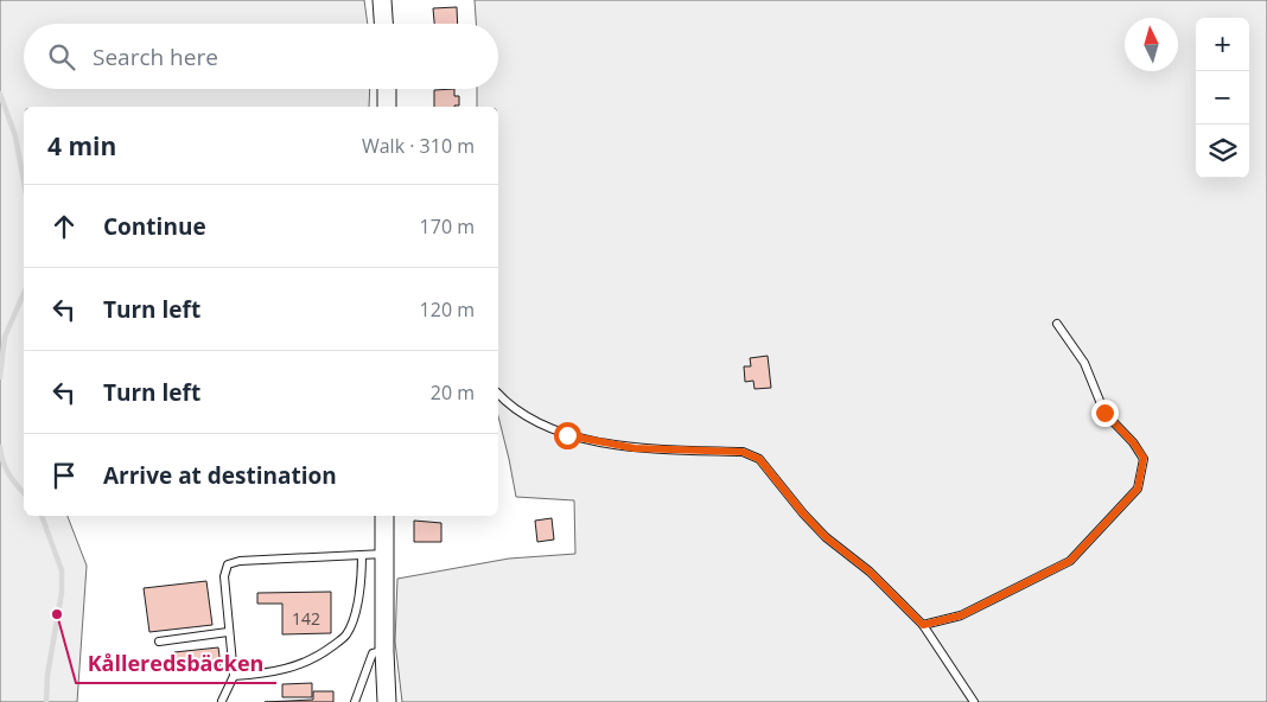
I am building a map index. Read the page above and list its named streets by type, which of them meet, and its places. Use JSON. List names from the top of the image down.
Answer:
{
  "places": ["Kålleredsbäcken"],
  "house_numbers": ["142"],
  "north": "top",
  "page": {
    "map_buttons": ["+", "−"],
    "search": "Search here",
    "heading": ["4 min", "Walk · 310 m"],
    "list": [
      ["Continue", "170 m"],
      ["Turn left", "120 m"],
      ["Turn left", "20 m"],
      "Arrive at destination"
    ]
  }
}
